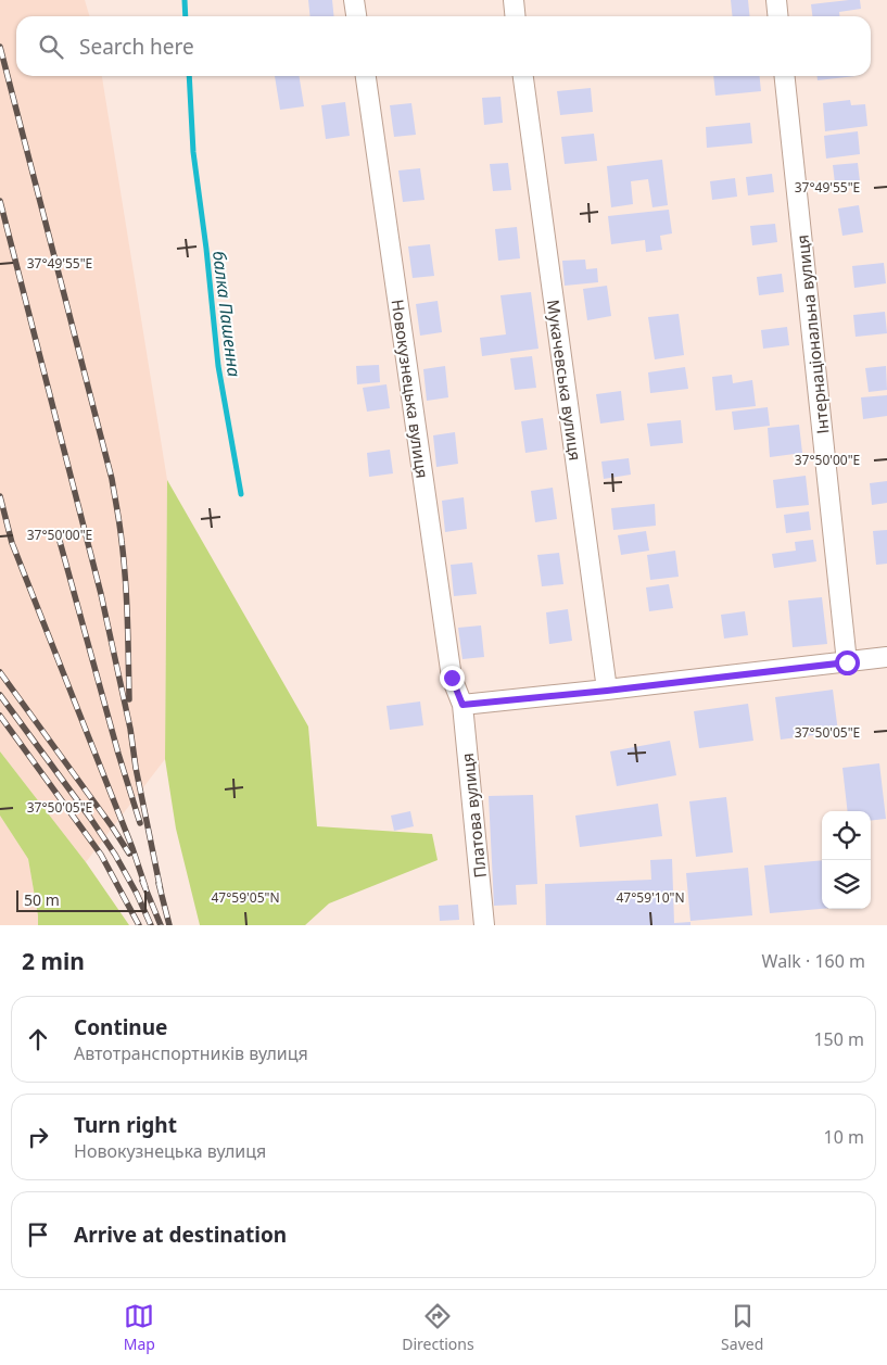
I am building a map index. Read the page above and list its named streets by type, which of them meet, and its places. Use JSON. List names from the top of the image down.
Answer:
{
  "streets": {
    "street": [
      "Інтернаціональна вулиця",
      "Мукачевська вулиця",
      "Новокузнецька вулиця",
      "Платова вулиця"
    ]
  },
  "crossings": [
    ["Новокузнецька вулиця", "Платова вулиця"]
  ],
  "water": ["балка Пашенна"],
  "scale_bar": "50 m",
  "page": {
    "search": "Search here",
    "scale": "50 m",
    "heading": ["2 min", "Walk · 160 m"],
    "list": [
      ["Continue", "Автотранспортників вулиця", "150 m"],
      ["Turn right", "Новокузнецька вулиця", "10 m"],
      "Arrive at destination"
    ],
    "nav": ["Map", "Directions", "Saved"]
  },
  "coordinates": [
    "37°49'55\"E",
    "37°50'00\"E",
    "37°50'05\"E",
    "47°59'05\"N",
    "47°59'10\"N"
  ]
}
